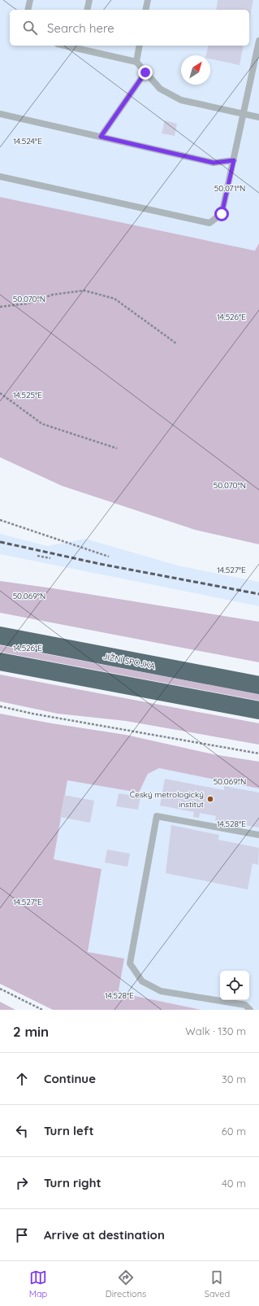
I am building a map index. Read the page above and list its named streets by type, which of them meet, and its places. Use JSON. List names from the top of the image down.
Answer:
{
  "streets": {
    "highway": ["JIŽNÍ SPOJKA"]
  },
  "places": ["Český metrologický institut"],
  "north": "top right",
  "page": {
    "search": "Search here",
    "heading": ["2 min", "Walk · 130 m"],
    "list": [
      ["Continue", "30 m"],
      ["Turn left", "60 m"],
      ["Turn right", "40 m"],
      "Arrive at destination"
    ],
    "nav": ["Map", "Directions", "Saved"]
  },
  "coordinates": [
    "14.524°E",
    "50.071°N",
    "50.070°N",
    "14.526°E",
    "14.525°E",
    "14.527°E",
    "50.069°N",
    "14.528°E"
  ]
}
